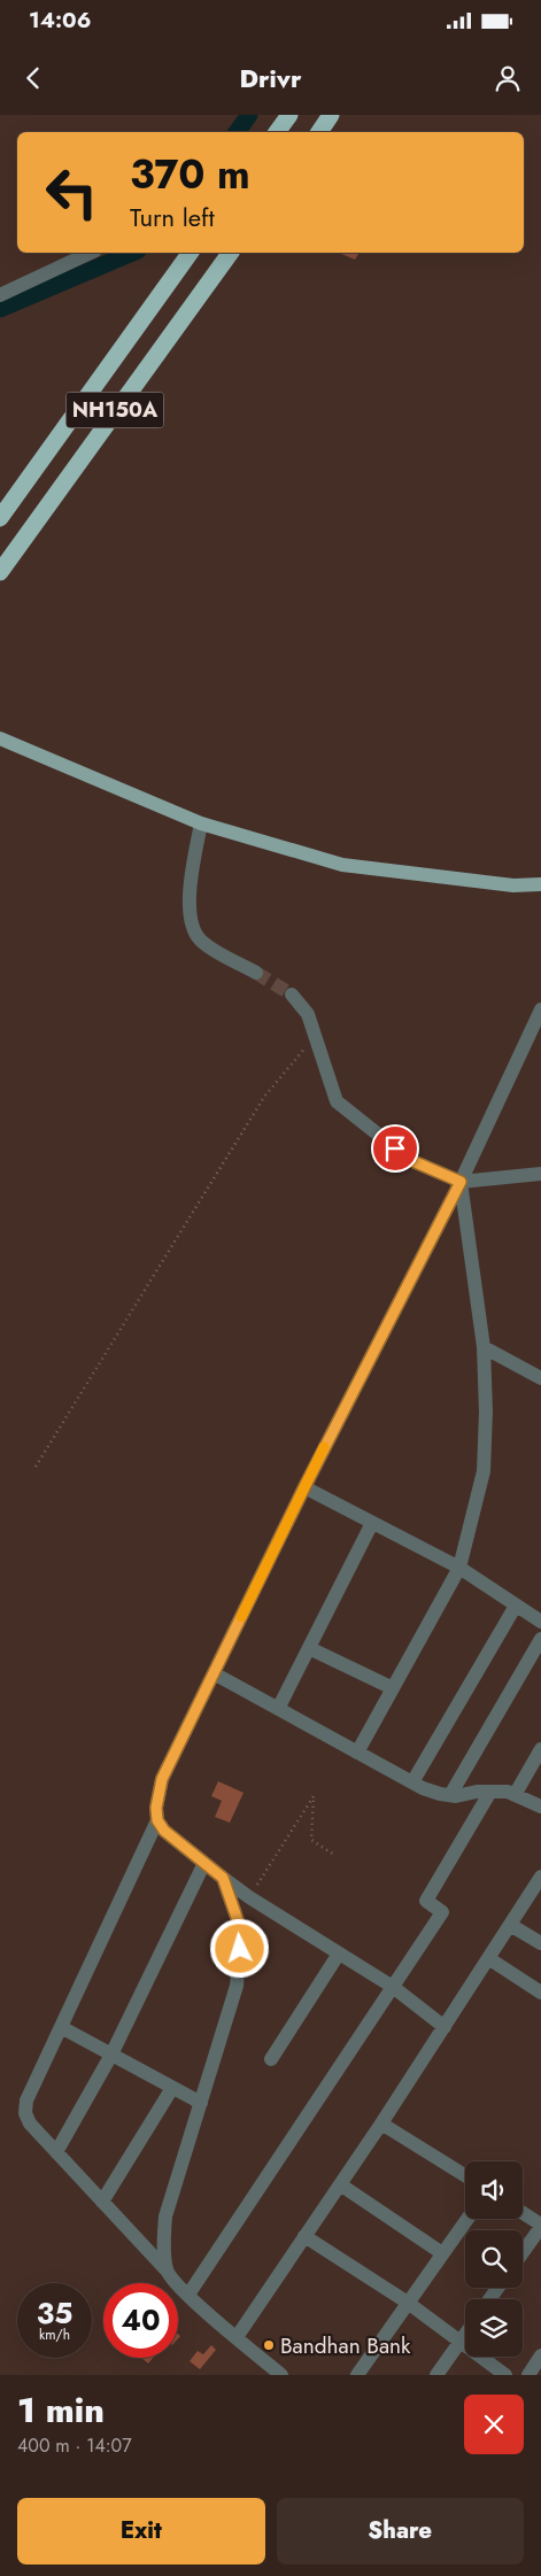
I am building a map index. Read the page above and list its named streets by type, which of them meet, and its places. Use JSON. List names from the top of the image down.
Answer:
{
  "streets": {
    "highway": ["NH150A"]
  },
  "places": ["Bandhan Bank"],
  "page": {
    "status": "14:06",
    "header": "Drivr",
    "turn": ["370 m", "Turn left"],
    "speed": "35 km/h",
    "limit": "40",
    "heading": ["1 min", "400 m · 14:07"],
    "buttons": ["Exit", "Share"]
  }
}
